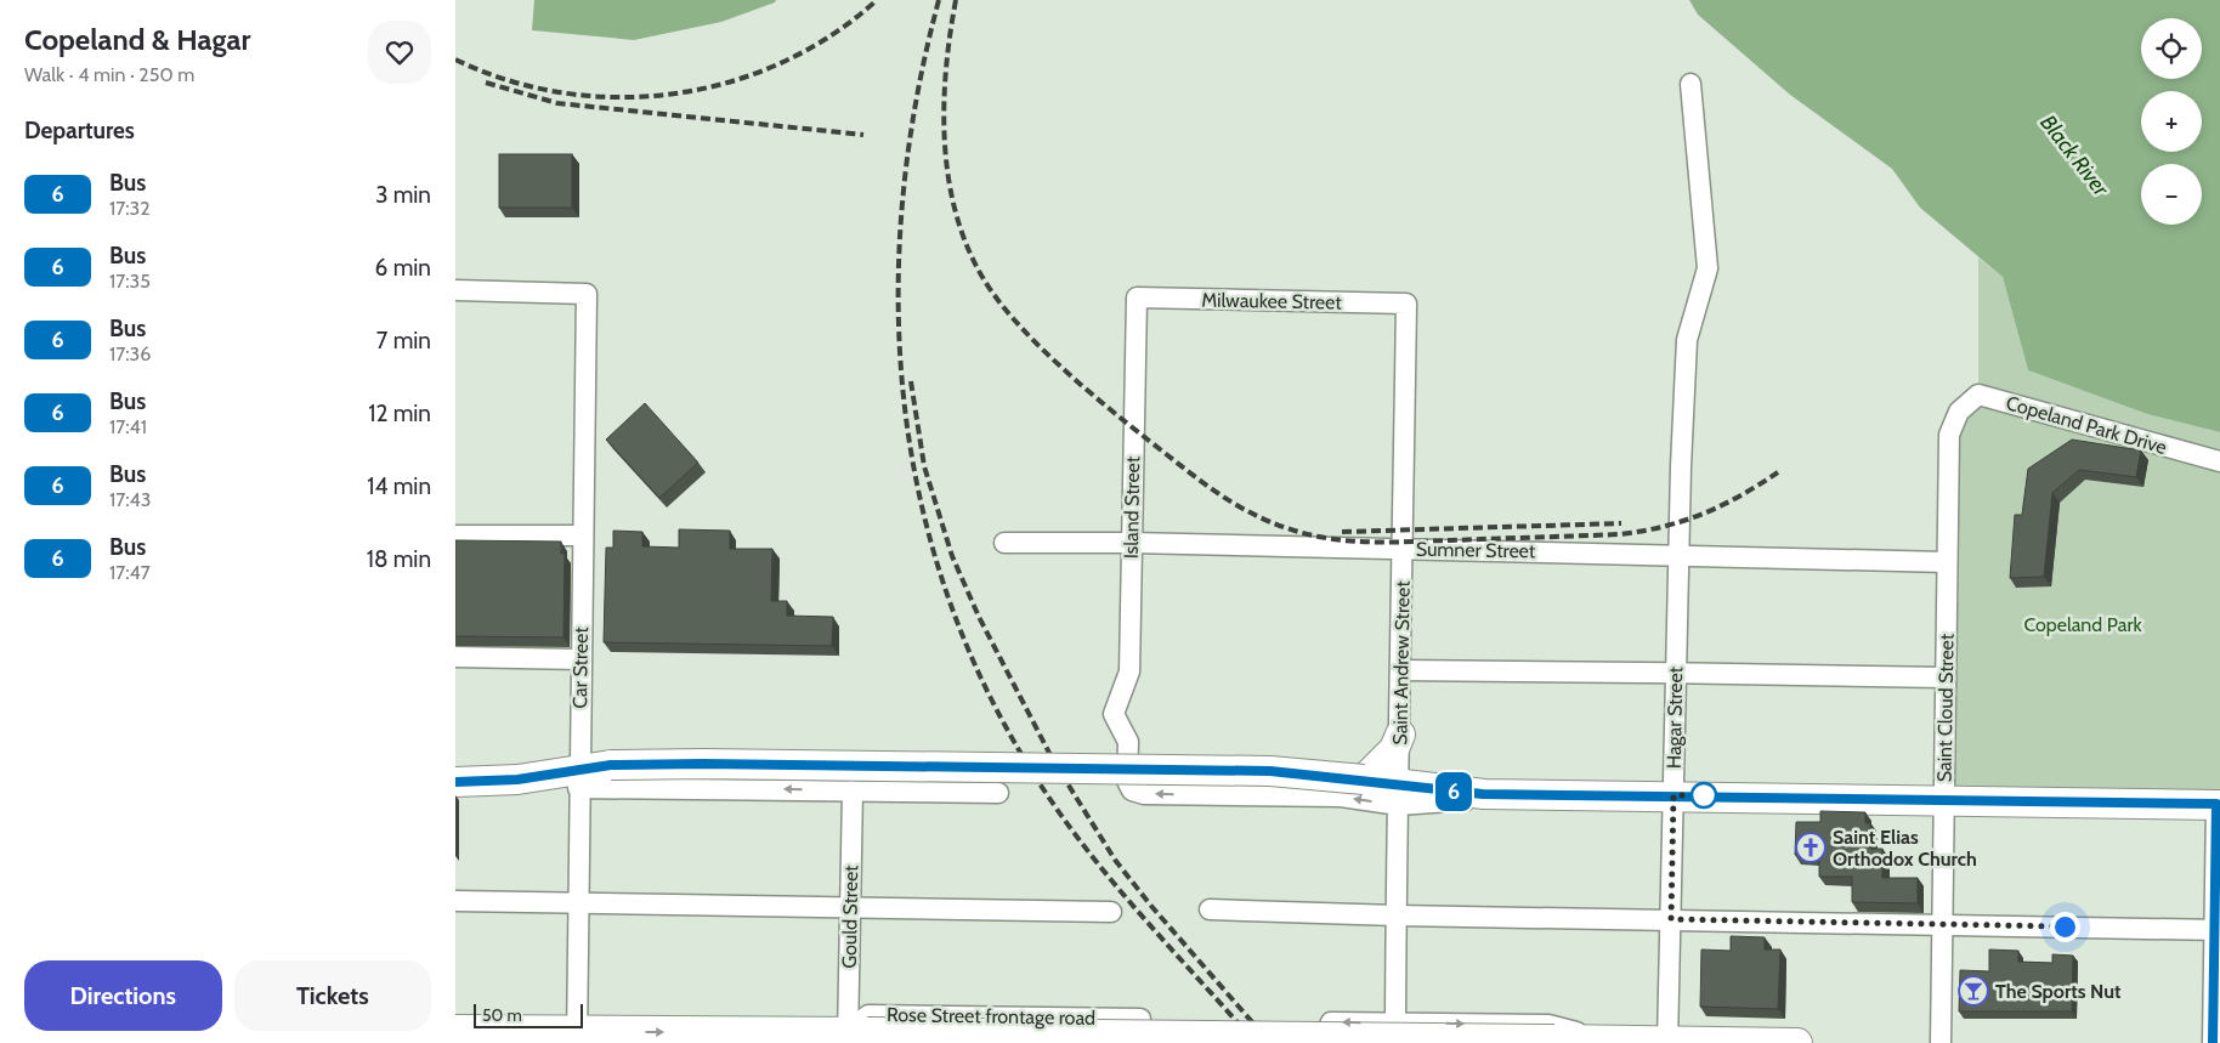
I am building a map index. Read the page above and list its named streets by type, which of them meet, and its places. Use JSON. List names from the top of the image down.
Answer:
{
  "streets": {
    "street": [
      "Milwaukee Street",
      "Copeland Park Drive",
      "Island Street",
      "Sumner Street",
      "Saint Andrew Street",
      "Car Street",
      "Saint Cloud Street",
      "Hagar Street",
      "Gould Street",
      "Rose Street frontage road"
    ]
  },
  "crossings": [
    ["Milwaukee Street", "Island Street"],
    ["Milwaukee Street", "Saint Andrew Street"],
    ["Copeland Park Drive", "Saint Cloud Street"],
    ["Island Street", "Sumner Street"],
    ["Island Street", "Saint Andrew Street"],
    ["Sumner Street", "Saint Andrew Street"],
    ["Sumner Street", "Saint Cloud Street"],
    ["Sumner Street", "Hagar Street"],
    ["Gould Street", "Rose Street frontage road"]
  ],
  "water": ["Black River"],
  "parks": ["Copeland Park"],
  "places": {
    "church": ["Saint Elias Orthodox Church"],
    "bar": ["The Sports Nut"]
  },
  "lines": ["bus line 6"],
  "scale_bar": "50 m",
  "page": {
    "heading": [
      ["Copeland & Hagar", "Walk · 4 min · 250 m"],
      "Departures"
    ],
    "on_map": "6",
    "map_buttons": ["+", "−"],
    "list": [
      {
        "mark": "6",
        "name": "Bus",
        "note": "17:32",
        "value": "3 min"
      },
      {
        "mark": "6",
        "name": "Bus",
        "note": "17:35",
        "value": "6 min"
      },
      {
        "mark": "6",
        "name": "Bus",
        "note": "17:36",
        "value": "7 min"
      },
      {
        "mark": "6",
        "name": "Bus",
        "note": "17:41",
        "value": "12 min"
      },
      {
        "mark": "6",
        "name": "Bus",
        "note": "17:43",
        "value": "14 min"
      },
      {
        "mark": "6",
        "name": "Bus",
        "note": "17:47",
        "value": "18 min"
      }
    ],
    "buttons": ["Directions", "Tickets"],
    "scale": "50 m"
  }
}
